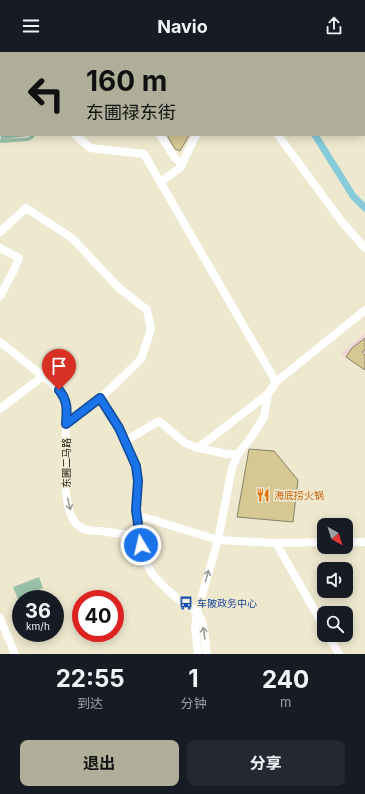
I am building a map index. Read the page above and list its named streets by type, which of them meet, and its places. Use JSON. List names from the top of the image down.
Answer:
{
  "streets": {
    "street": ["东圃二马路"]
  },
  "one_way": ["东圃二马路"],
  "places": {
    "restaurant": ["海底捞火锅"],
    "bus stop": ["车陂政务中心"]
  },
  "north": "bottom right",
  "page": {
    "header": "Navio",
    "turn": ["160 m", "东圃禄东街"],
    "speed": "36 km/h",
    "limit": "40",
    "eta": [
      "22:55",
      "到达",
      "1",
      "分钟",
      "240",
      "m"
    ],
    "buttons": ["退出", "分享"]
  }
}
